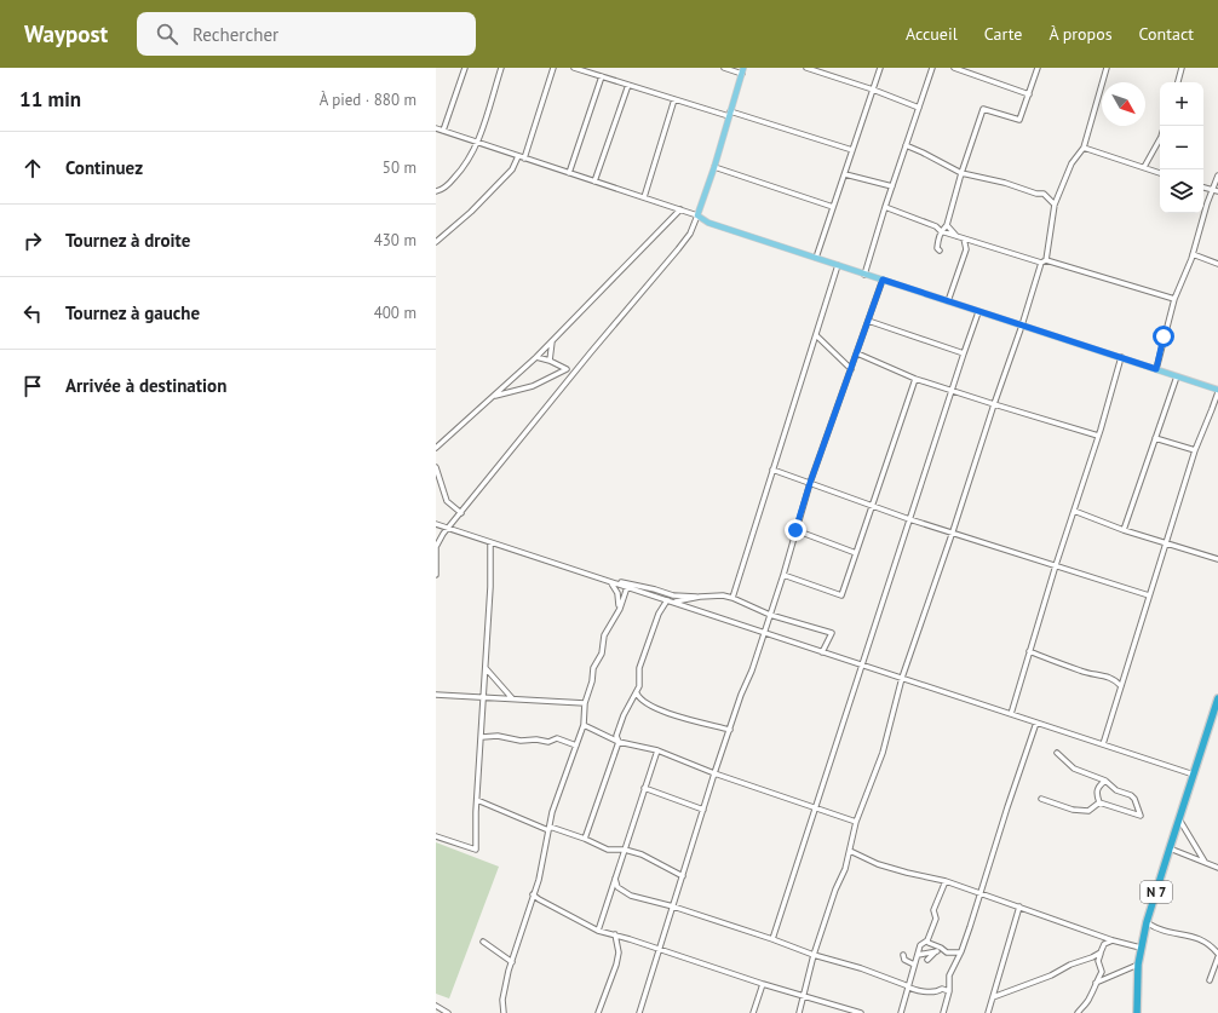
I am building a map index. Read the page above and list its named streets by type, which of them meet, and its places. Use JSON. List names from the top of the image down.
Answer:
{
  "streets": {
    "highway": ["N 7"]
  },
  "north": "bottom right",
  "page": {
    "header": "Waypost",
    "search": "Rechercher",
    "nav": [
      "Accueil",
      "Carte",
      "À propos",
      "Contact"
    ],
    "heading": ["11 min", "À pied · 880 m"],
    "map_buttons": ["+", "−"],
    "list": [
      ["Continuez", "50 m"],
      ["Tournez à droite", "430 m"],
      ["Tournez à gauche", "400 m"],
      "Arrivée à destination"
    ]
  }
}
